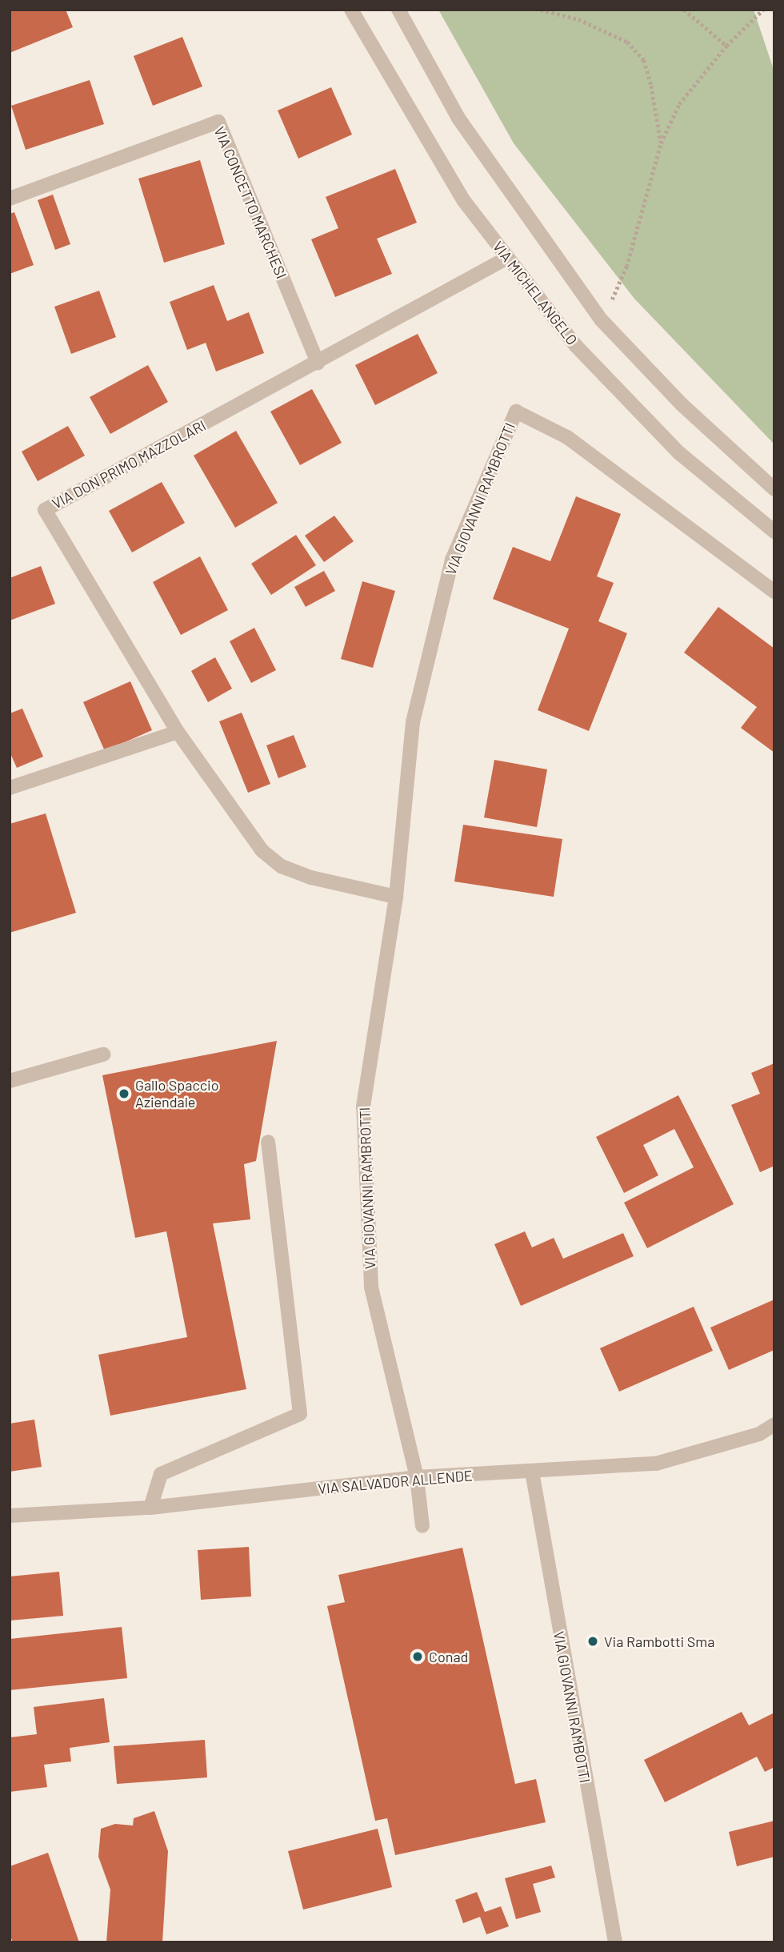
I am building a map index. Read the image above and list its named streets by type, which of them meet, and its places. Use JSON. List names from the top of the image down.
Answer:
{
  "streets": {
    "street": [
      "VIA CONCETTO MARCHESI",
      "VIA MICHELANGELO",
      "VIA DON PRIMO MAZZOLARI",
      "VIA GIOVANNI RAMBROTTI",
      "VIA SALVADOR ALLENDE",
      "VIA GIOVANNI RAMBOTTI"
    ]
  },
  "crossings": [
    ["VIA CONCETTO MARCHESI", "VIA DON PRIMO MAZZOLARI"],
    ["VIA MICHELANGELO", "VIA DON PRIMO MAZZOLARI"],
    ["VIA GIOVANNI RAMBROTTI", "VIA SALVADOR ALLENDE"],
    ["VIA SALVADOR ALLENDE", "VIA GIOVANNI RAMBOTTI"]
  ],
  "places": ["Gallo Spaccio Aziendale", "Via Rambotti Sma", "Conad"]
}
